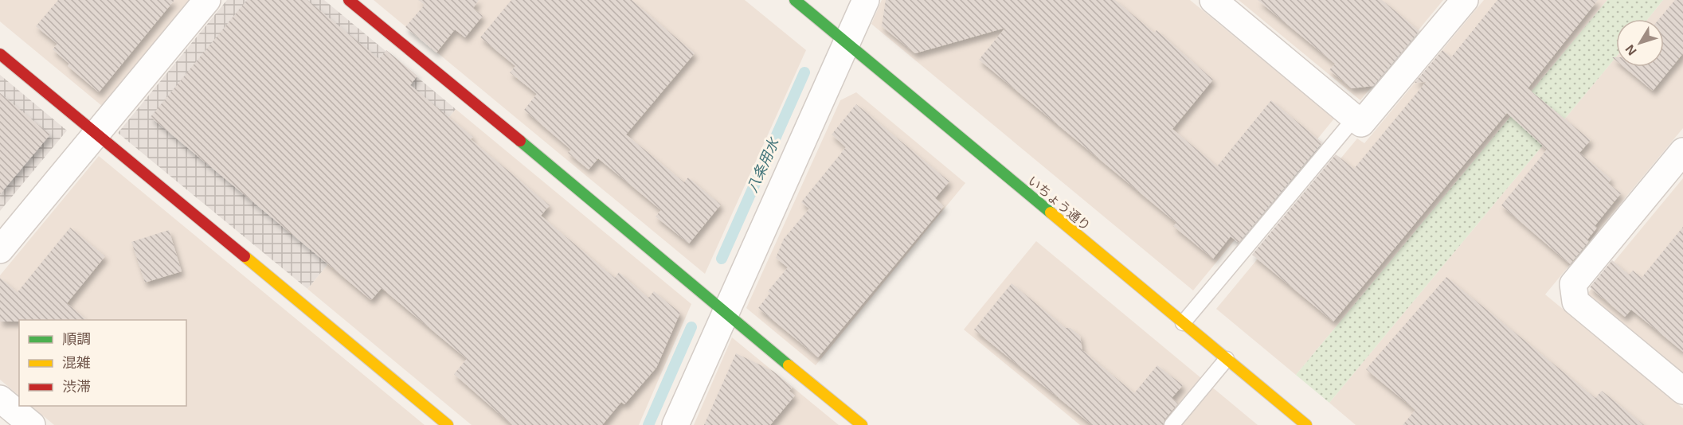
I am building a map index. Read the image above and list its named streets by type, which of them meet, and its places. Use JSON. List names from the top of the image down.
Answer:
{
  "streets": {
    "street": ["いちょう通り"]
  },
  "water": ["八条用水"],
  "legend": ["順調", "混雑", "渋滞"],
  "north": "bottom left"
}
